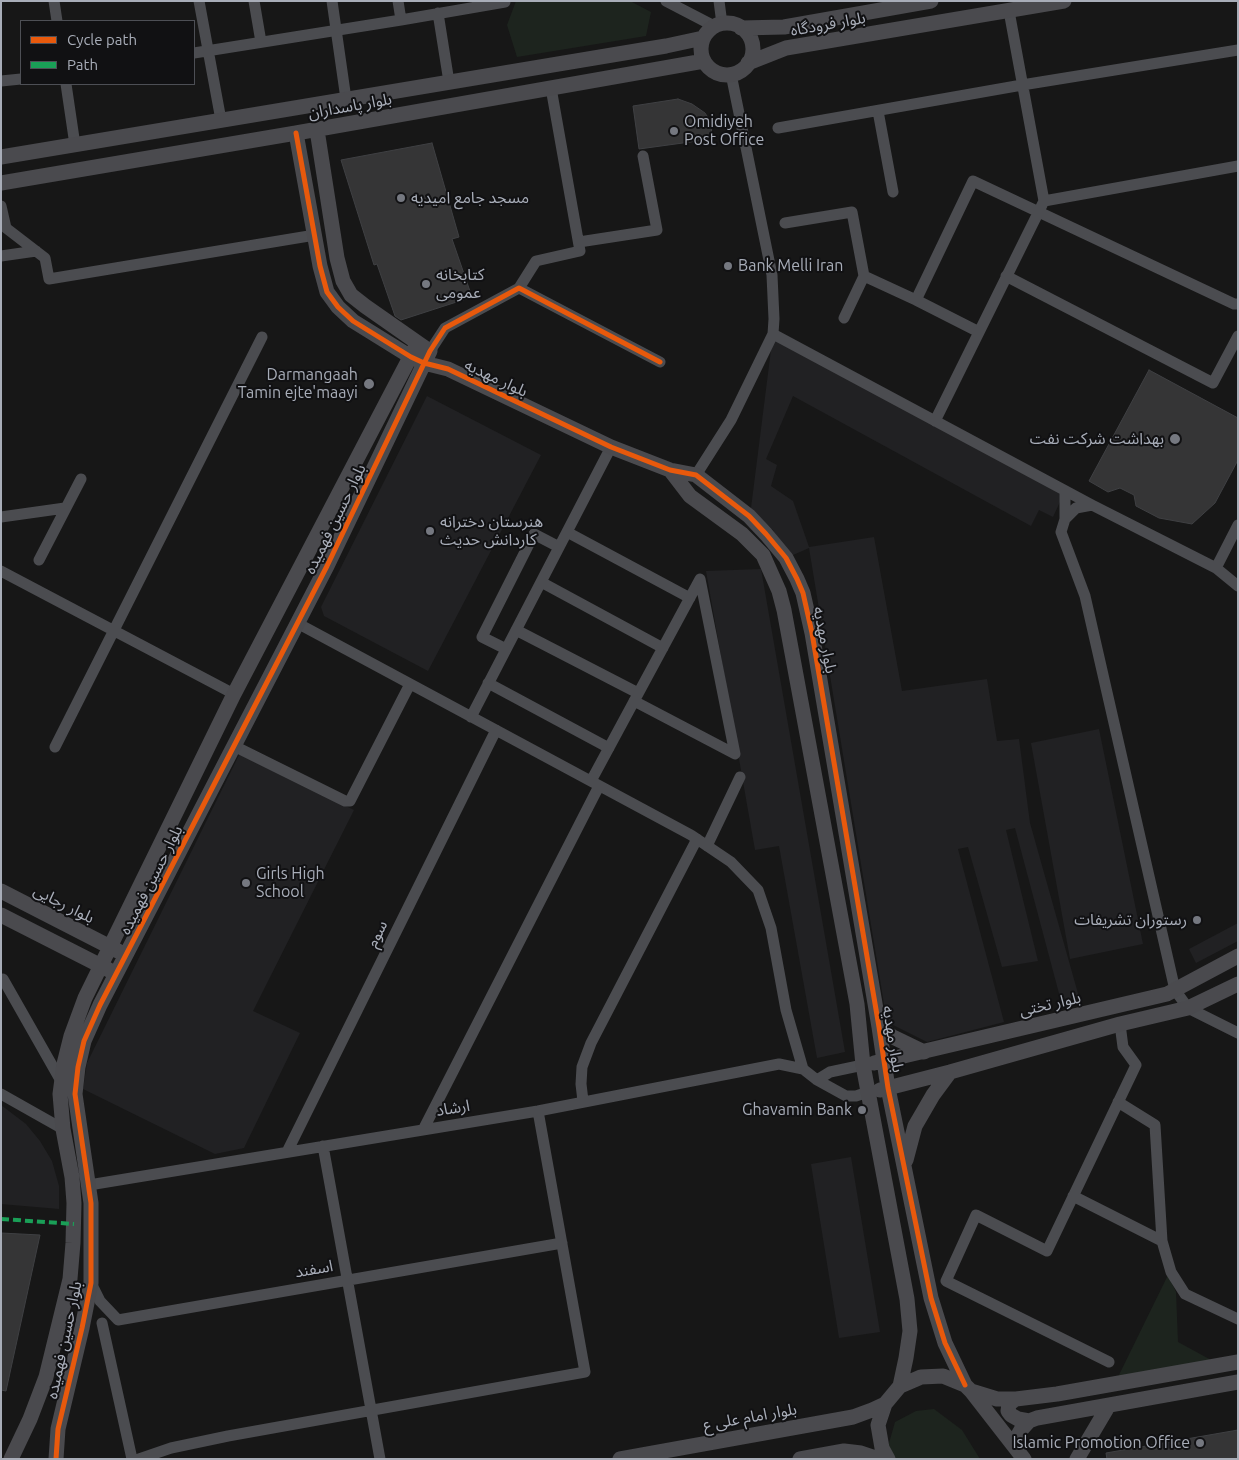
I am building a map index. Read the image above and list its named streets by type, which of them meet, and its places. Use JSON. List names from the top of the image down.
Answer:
{
  "streets": {
    "street": [
      "بلوار فرودگاه",
      "بلوار پاسداران",
      "بلوار مهدیه",
      "بلوار حسین فهمیده",
      "بلوار رجایی",
      "سوم",
      "بلوار تختی",
      "ارشاد",
      "اسفند",
      "بلوار امام علی ع"
    ]
  },
  "crossings": [
    ["بلوار فرودگاه", "بلوار پاسداران"],
    ["بلوار پاسداران", "بلوار مهدیه"],
    ["بلوار مهدیه", "بلوار حسین فهمیده"],
    ["بلوار مهدیه", "بلوار تختی"],
    ["بلوار مهدیه", "ارشاد"],
    ["بلوار حسین فهمیده", "بلوار رجایی"],
    ["بلوار حسین فهمیده", "ارشاد"],
    ["بلوار حسین فهمیده", "اسفند"],
    ["سوم", "ارشاد"]
  ],
  "places": [
    "Omidiyeh Post Office",
    "مسجد جامع امیدیه",
    "Bank Melli Iran",
    "کتابخانه عمومی",
    "Darmangaah Tamin ejte'maayi",
    "بهداشت شرکت نفت",
    "هنرستان دخترانه کاردانش حدیث",
    "Girls High School",
    "رستوران تشریفات",
    "Ghavamin Bank",
    "Islamic Promotion Office"
  ],
  "legend": ["Cycle path", "Path"]
}
